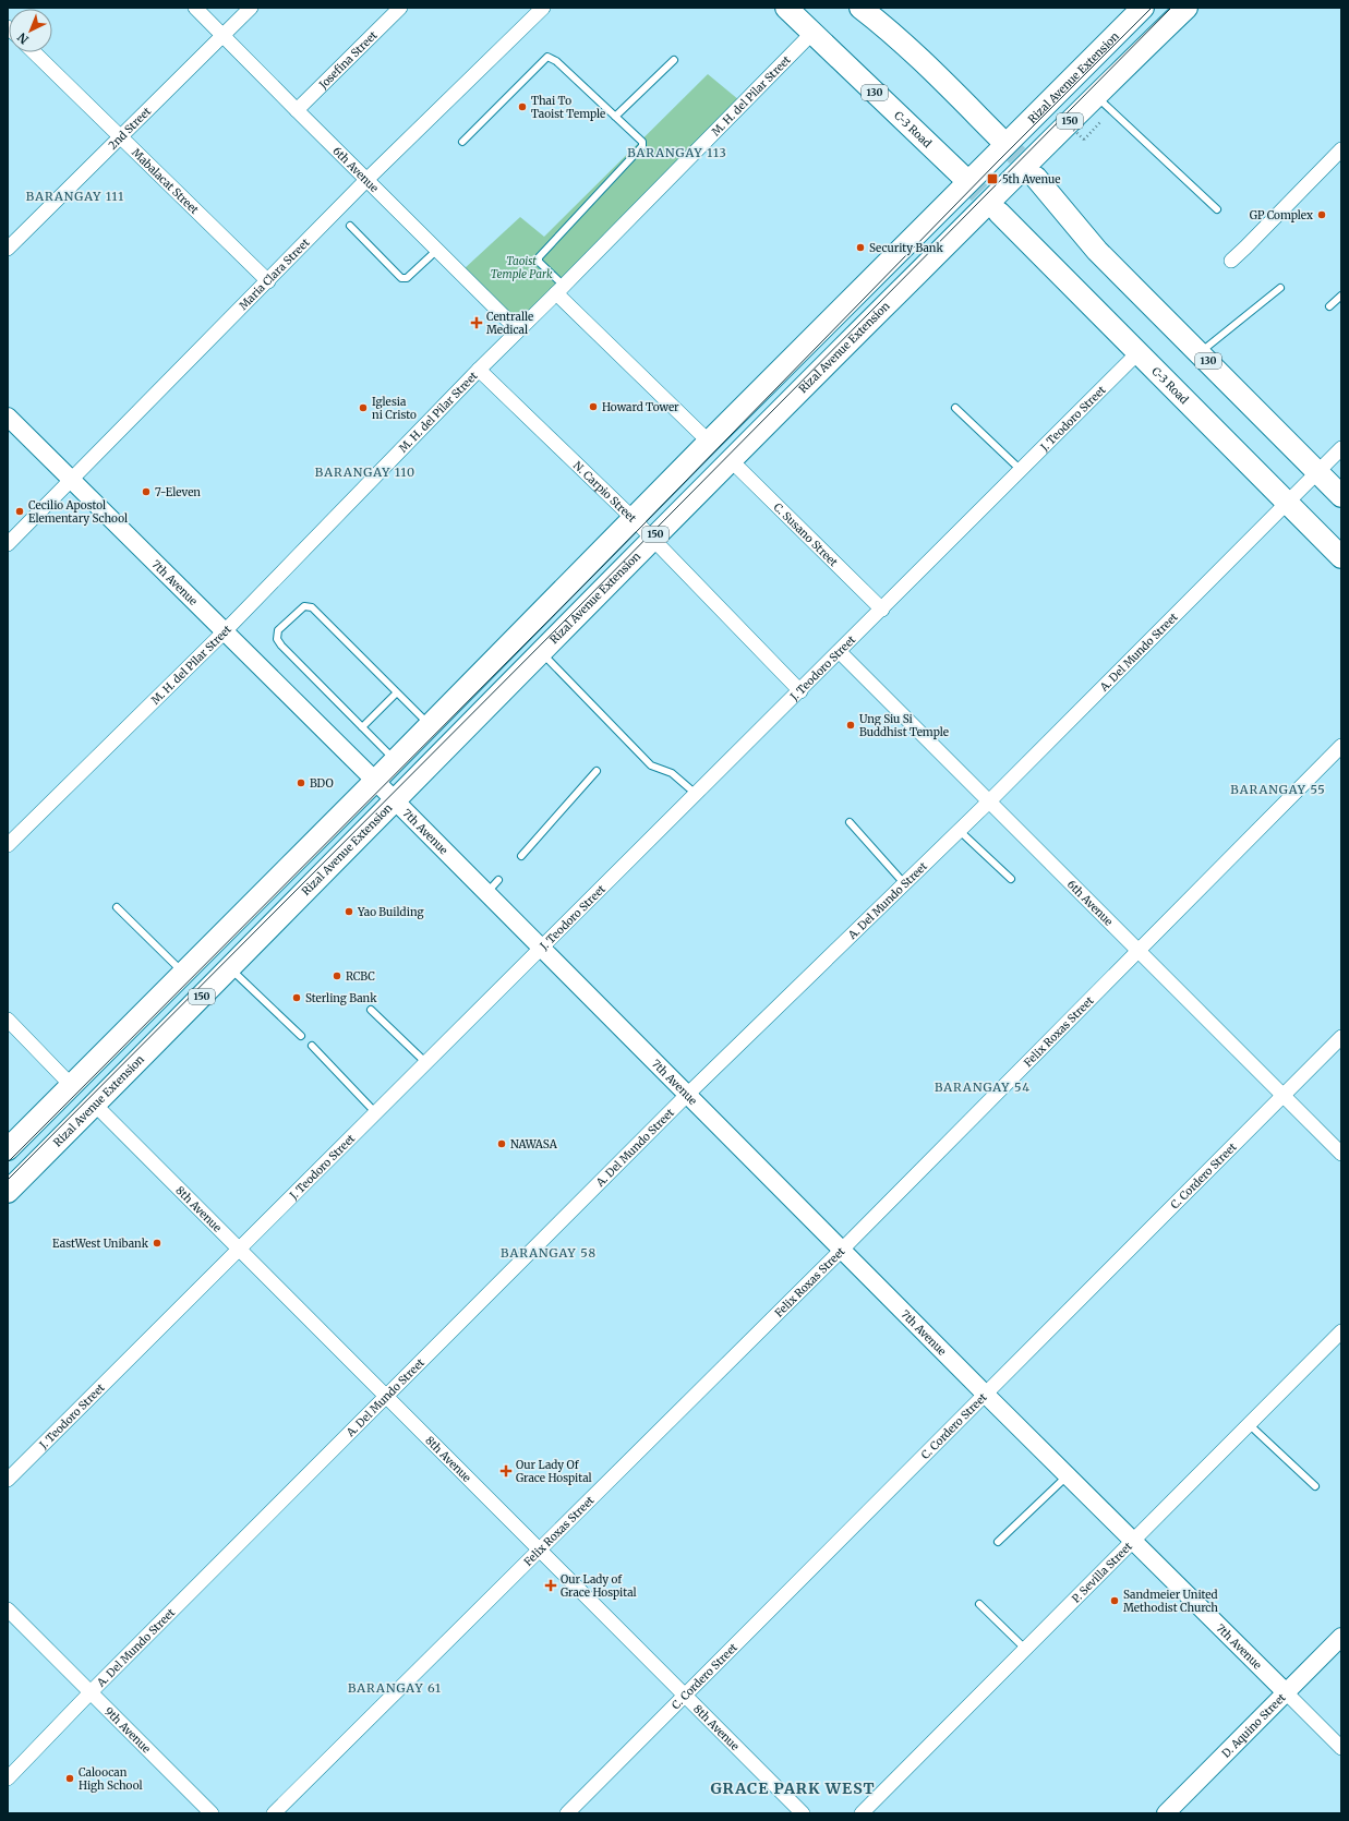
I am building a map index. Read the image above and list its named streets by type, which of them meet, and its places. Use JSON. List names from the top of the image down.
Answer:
{
  "streets": {
    "main road": [
      "Rizal Avenue Extension",
      "130",
      "150",
      "C-3 Road"
    ],
    "street": [
      "Josefina Street",
      "M. H. del Pilar Street",
      "2nd Street",
      "6th Avenue",
      "Mabalacat Street",
      "Maria Clara Street",
      "J. Teodoro Street",
      "N. Carpio Street",
      "C. Susano Street",
      "7th Avenue",
      "A. Del Mundo Street",
      "Felix Roxas Street",
      "C. Cordero Street",
      "8th Avenue",
      "P. Sevilla Street",
      "D. Aquino Street",
      "9th Avenue"
    ]
  },
  "crossings": [
    ["Josefina Street", "6th Avenue"],
    ["Rizal Avenue Extension", "N. Carpio Street"],
    ["Rizal Avenue Extension", "C. Susano Street"],
    ["Rizal Avenue Extension", "7th Avenue"],
    ["Rizal Avenue Extension", "8th Avenue"],
    ["130", "A. Del Mundo Street"],
    ["M. H. del Pilar Street", "C-3 Road"],
    ["M. H. del Pilar Street", "6th Avenue"],
    ["M. H. del Pilar Street", "N. Carpio Street"],
    ["M. H. del Pilar Street", "7th Avenue"],
    ["2nd Street", "6th Avenue"],
    ["2nd Street", "Mabalacat Street"],
    ["C-3 Road", "J. Teodoro Street"],
    ["C-3 Road", "A. Del Mundo Street"],
    ["6th Avenue", "Maria Clara Street"],
    ["6th Avenue", "J. Teodoro Street"],
    ["6th Avenue", "A. Del Mundo Street"],
    ["6th Avenue", "Felix Roxas Street"],
    ["6th Avenue", "C. Cordero Street"],
    ["Mabalacat Street", "Maria Clara Street"],
    ["Maria Clara Street", "7th Avenue"],
    ["J. Teodoro Street", "N. Carpio Street"],
    ["J. Teodoro Street", "C. Susano Street"],
    ["J. Teodoro Street", "7th Avenue"],
    ["J. Teodoro Street", "8th Avenue"],
    ["7th Avenue", "A. Del Mundo Street"],
    ["7th Avenue", "Felix Roxas Street"],
    ["7th Avenue", "C. Cordero Street"],
    ["7th Avenue", "P. Sevilla Street"],
    ["7th Avenue", "D. Aquino Street"],
    ["A. Del Mundo Street", "8th Avenue"],
    ["A. Del Mundo Street", "9th Avenue"],
    ["Felix Roxas Street", "8th Avenue"],
    ["C. Cordero Street", "8th Avenue"]
  ],
  "districts": [
    "BARANGAY 113",
    "BARANGAY 111",
    "BARANGAY 110",
    "BARANGAY 55",
    "BARANGAY 54",
    "BARANGAY 58",
    "BARANGAY 61",
    "GRACE PARK WEST"
  ],
  "parks": ["Taoist Temple Park"],
  "places": {
    "other": [
      "Thai To Taoist Temple",
      "GP Complex",
      "Security Bank",
      "Howard Tower",
      "Iglesia ni Cristo",
      "7-Eleven",
      "Cecilio Apostol Elementary School",
      "Ung Siu Si Buddhist Temple",
      "BDO",
      "Yao Building",
      "RCBC",
      "Sterling Bank",
      "NAWASA",
      "EastWest Unibank",
      "Sandmeier United Methodist Church",
      "Caloocan High School"
    ],
    "transit": ["5th Avenue"],
    "health": ["Centralle Medical", "Our Lady Of Grace Hospital", "Our Lady of Grace Hospital"]
  },
  "north": "bottom left"
}
